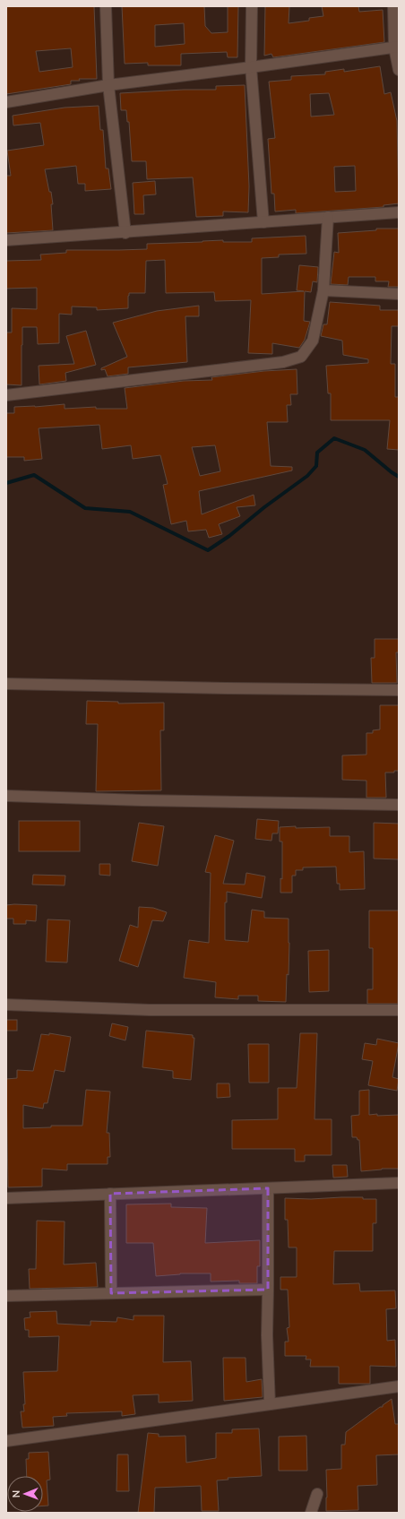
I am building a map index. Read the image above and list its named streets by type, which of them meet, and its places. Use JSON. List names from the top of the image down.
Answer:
{
  "north": "left"
}
